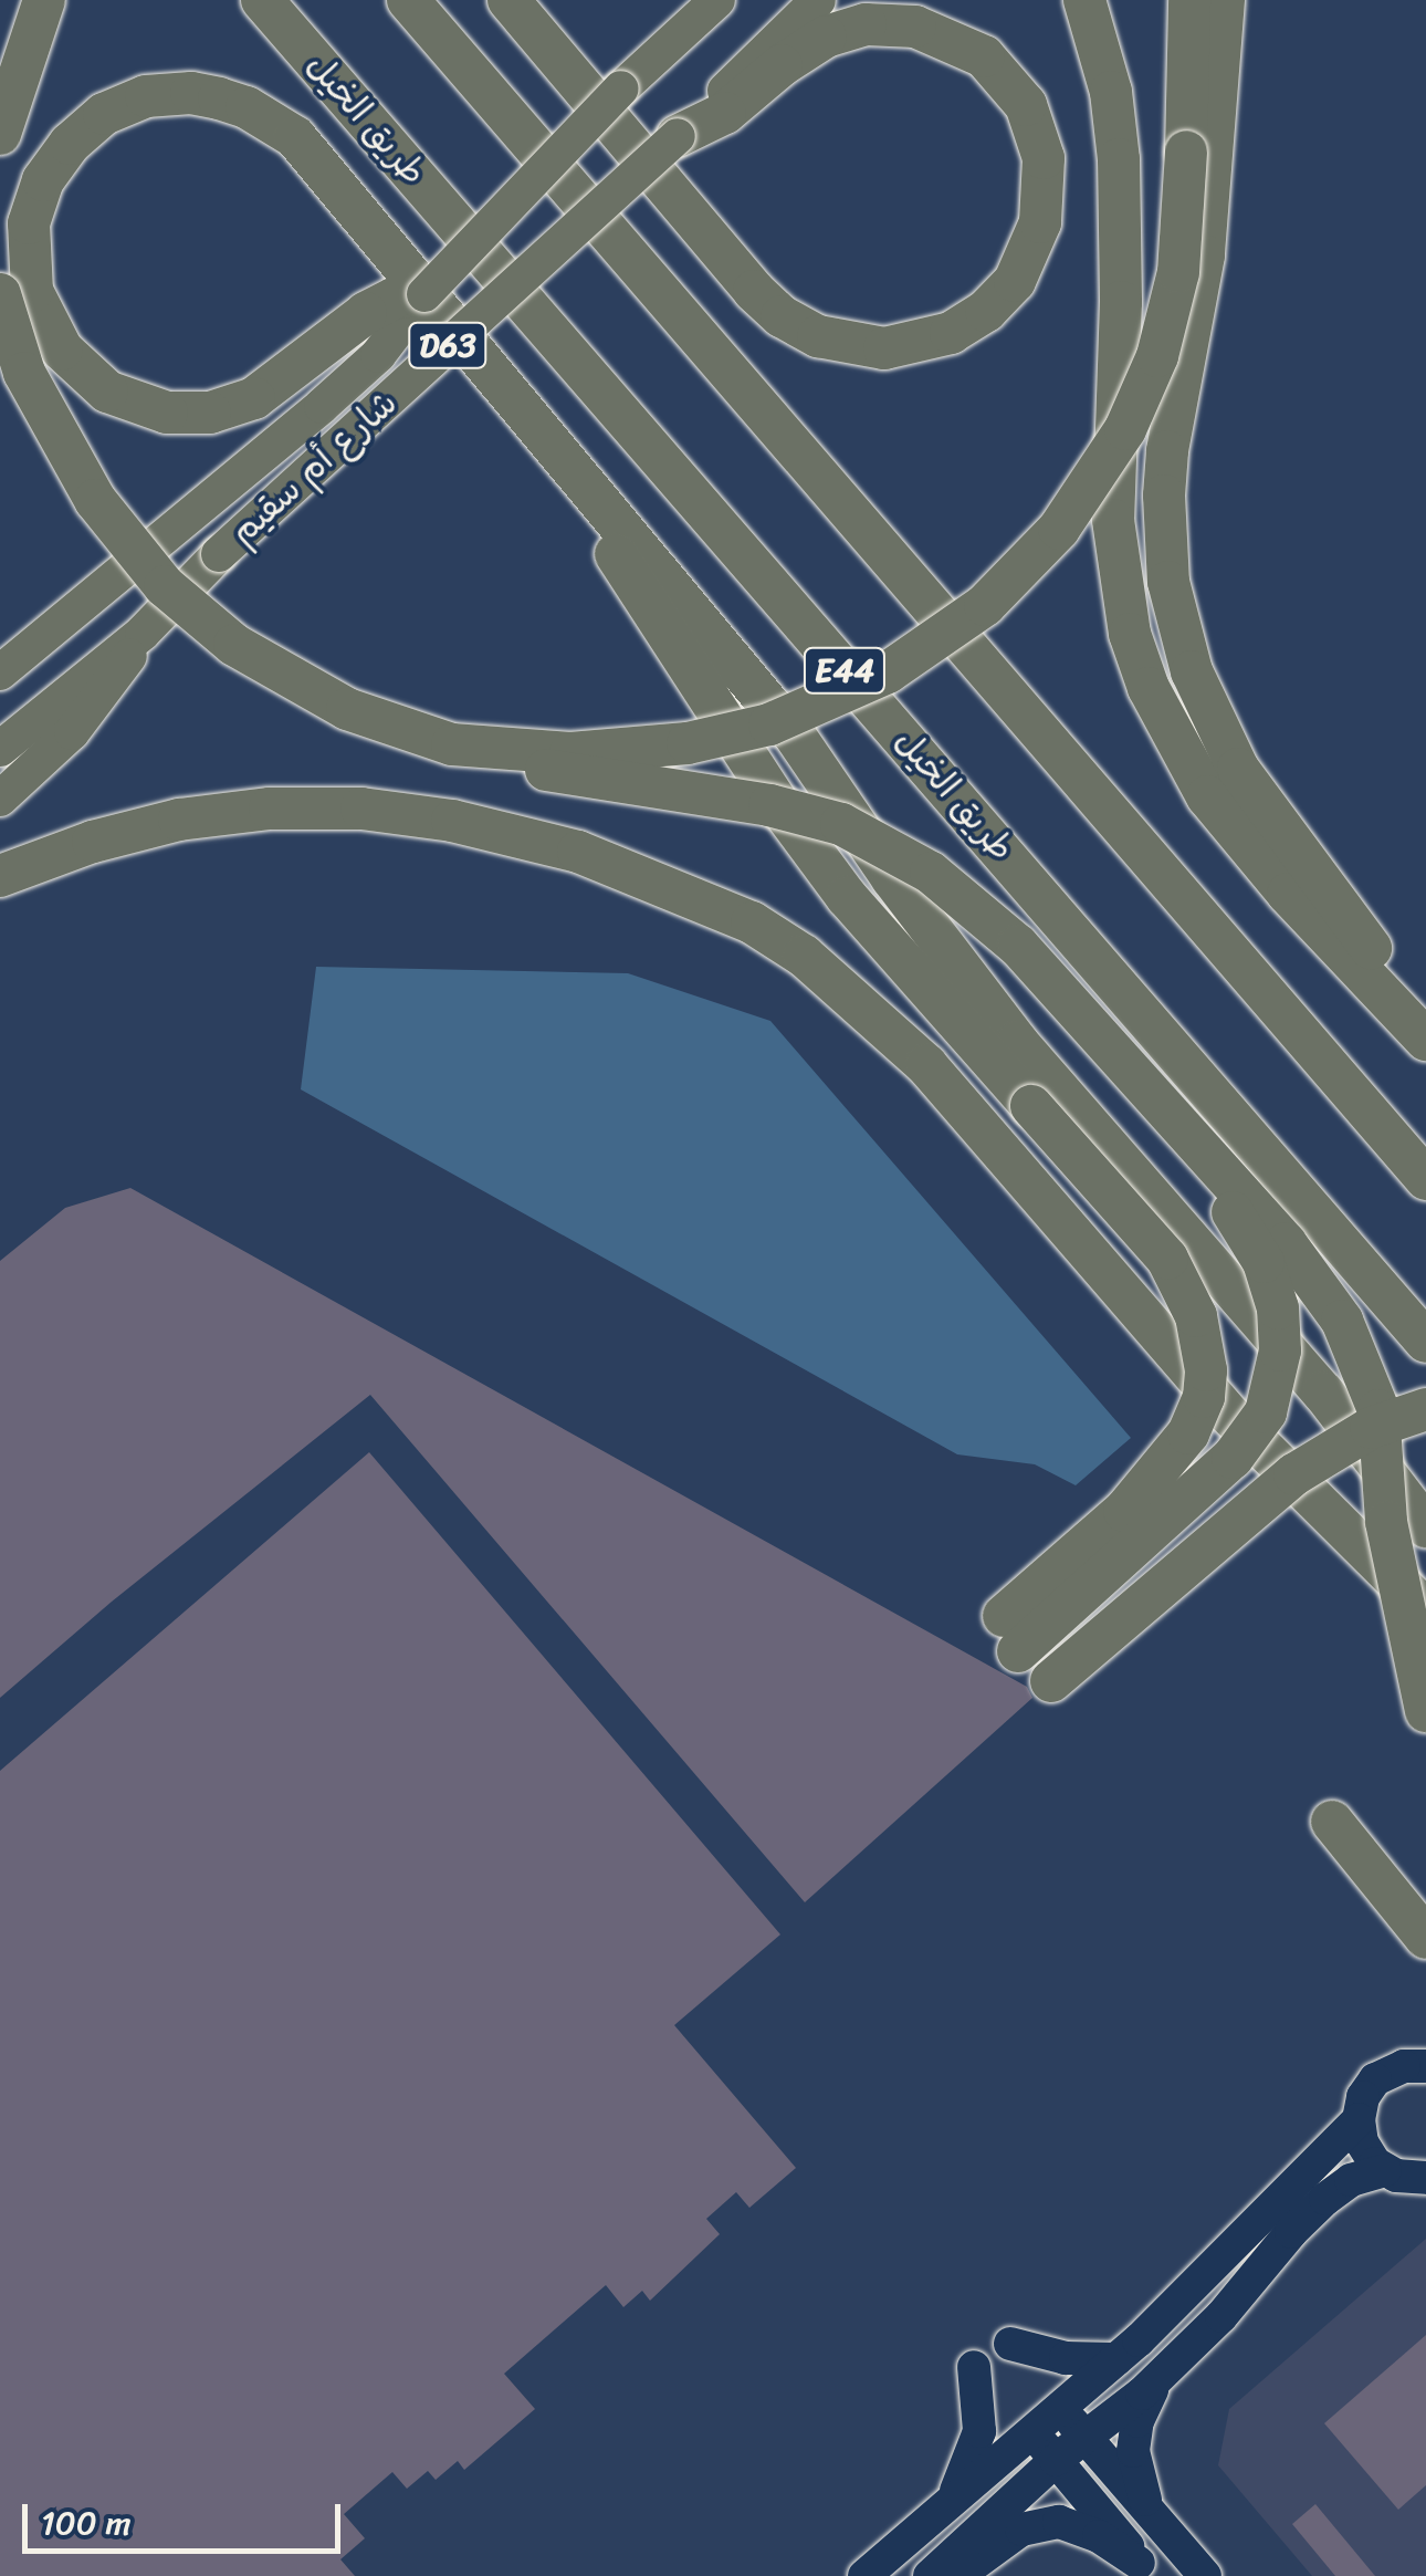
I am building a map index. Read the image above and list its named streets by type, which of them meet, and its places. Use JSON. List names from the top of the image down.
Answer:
{
  "streets": {
    "highway": ["طريق الخيل", "E44"],
    "main road": ["D63", "شارع أم سقيم"]
  },
  "scale_bar": "100 m"
}
